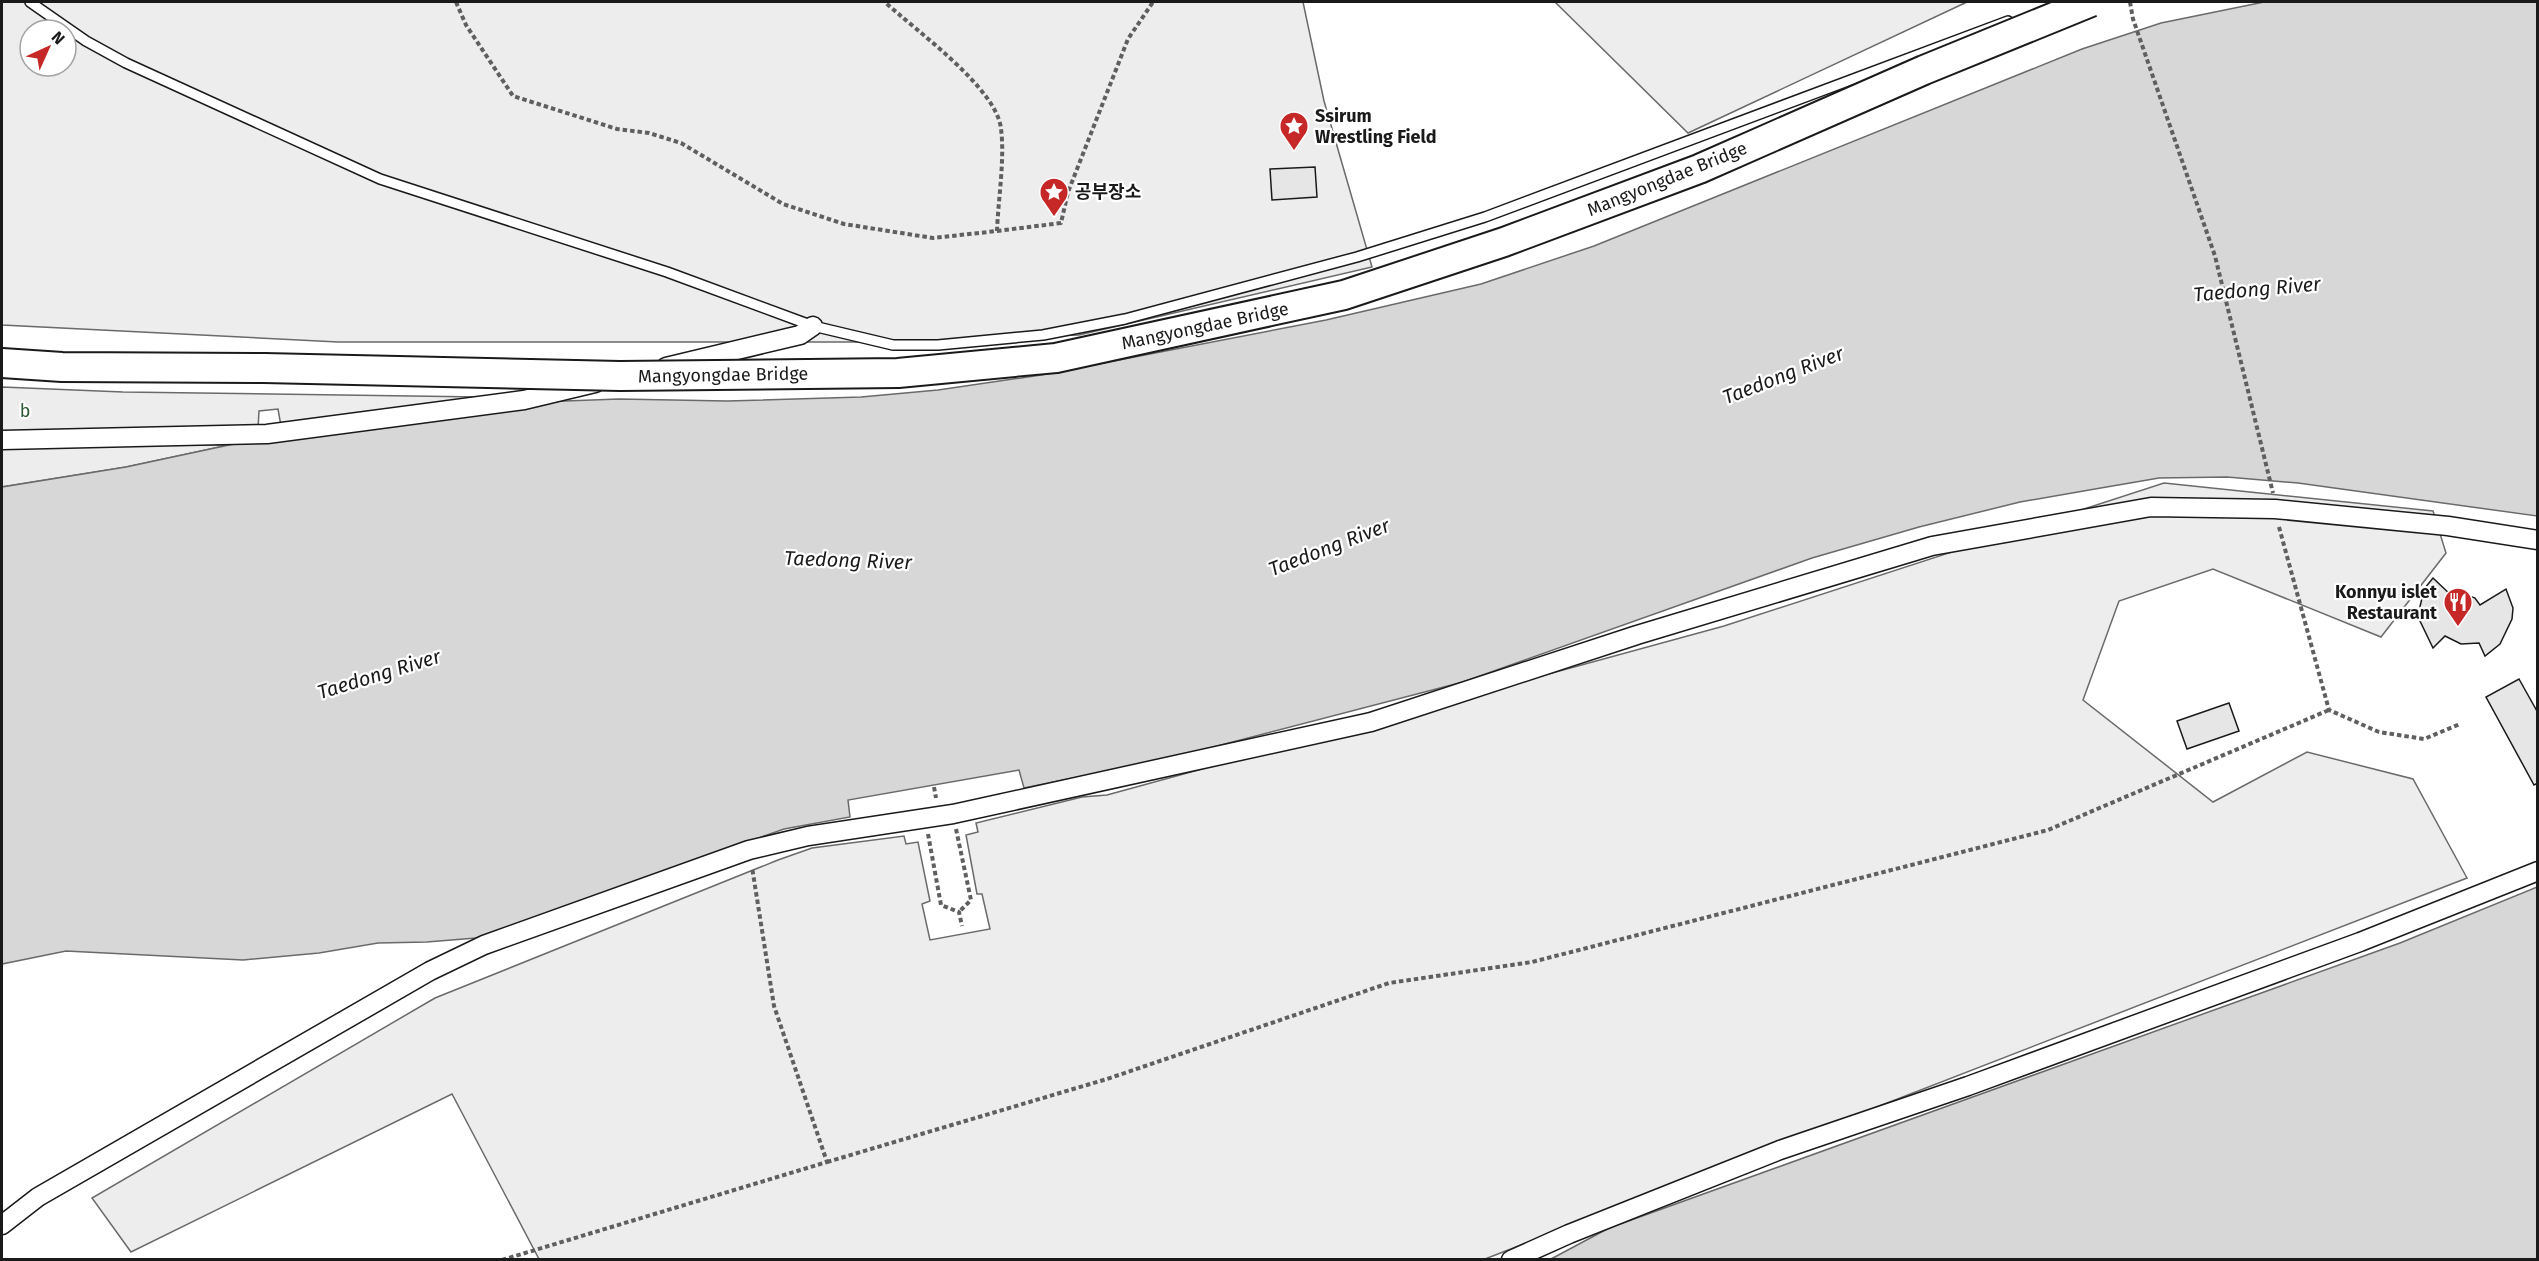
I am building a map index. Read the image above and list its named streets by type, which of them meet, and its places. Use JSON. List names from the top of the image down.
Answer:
{
  "streets": {
    "highway": ["Mangyongdae Bridge"]
  },
  "water": ["Taedong River"],
  "parks": ["b"],
  "places": {
    "place": ["Ssirum Wrestling Field", "공부장소"],
    "restaurant": ["Konnyu islet Restaurant"]
  },
  "north": "top right"
}
